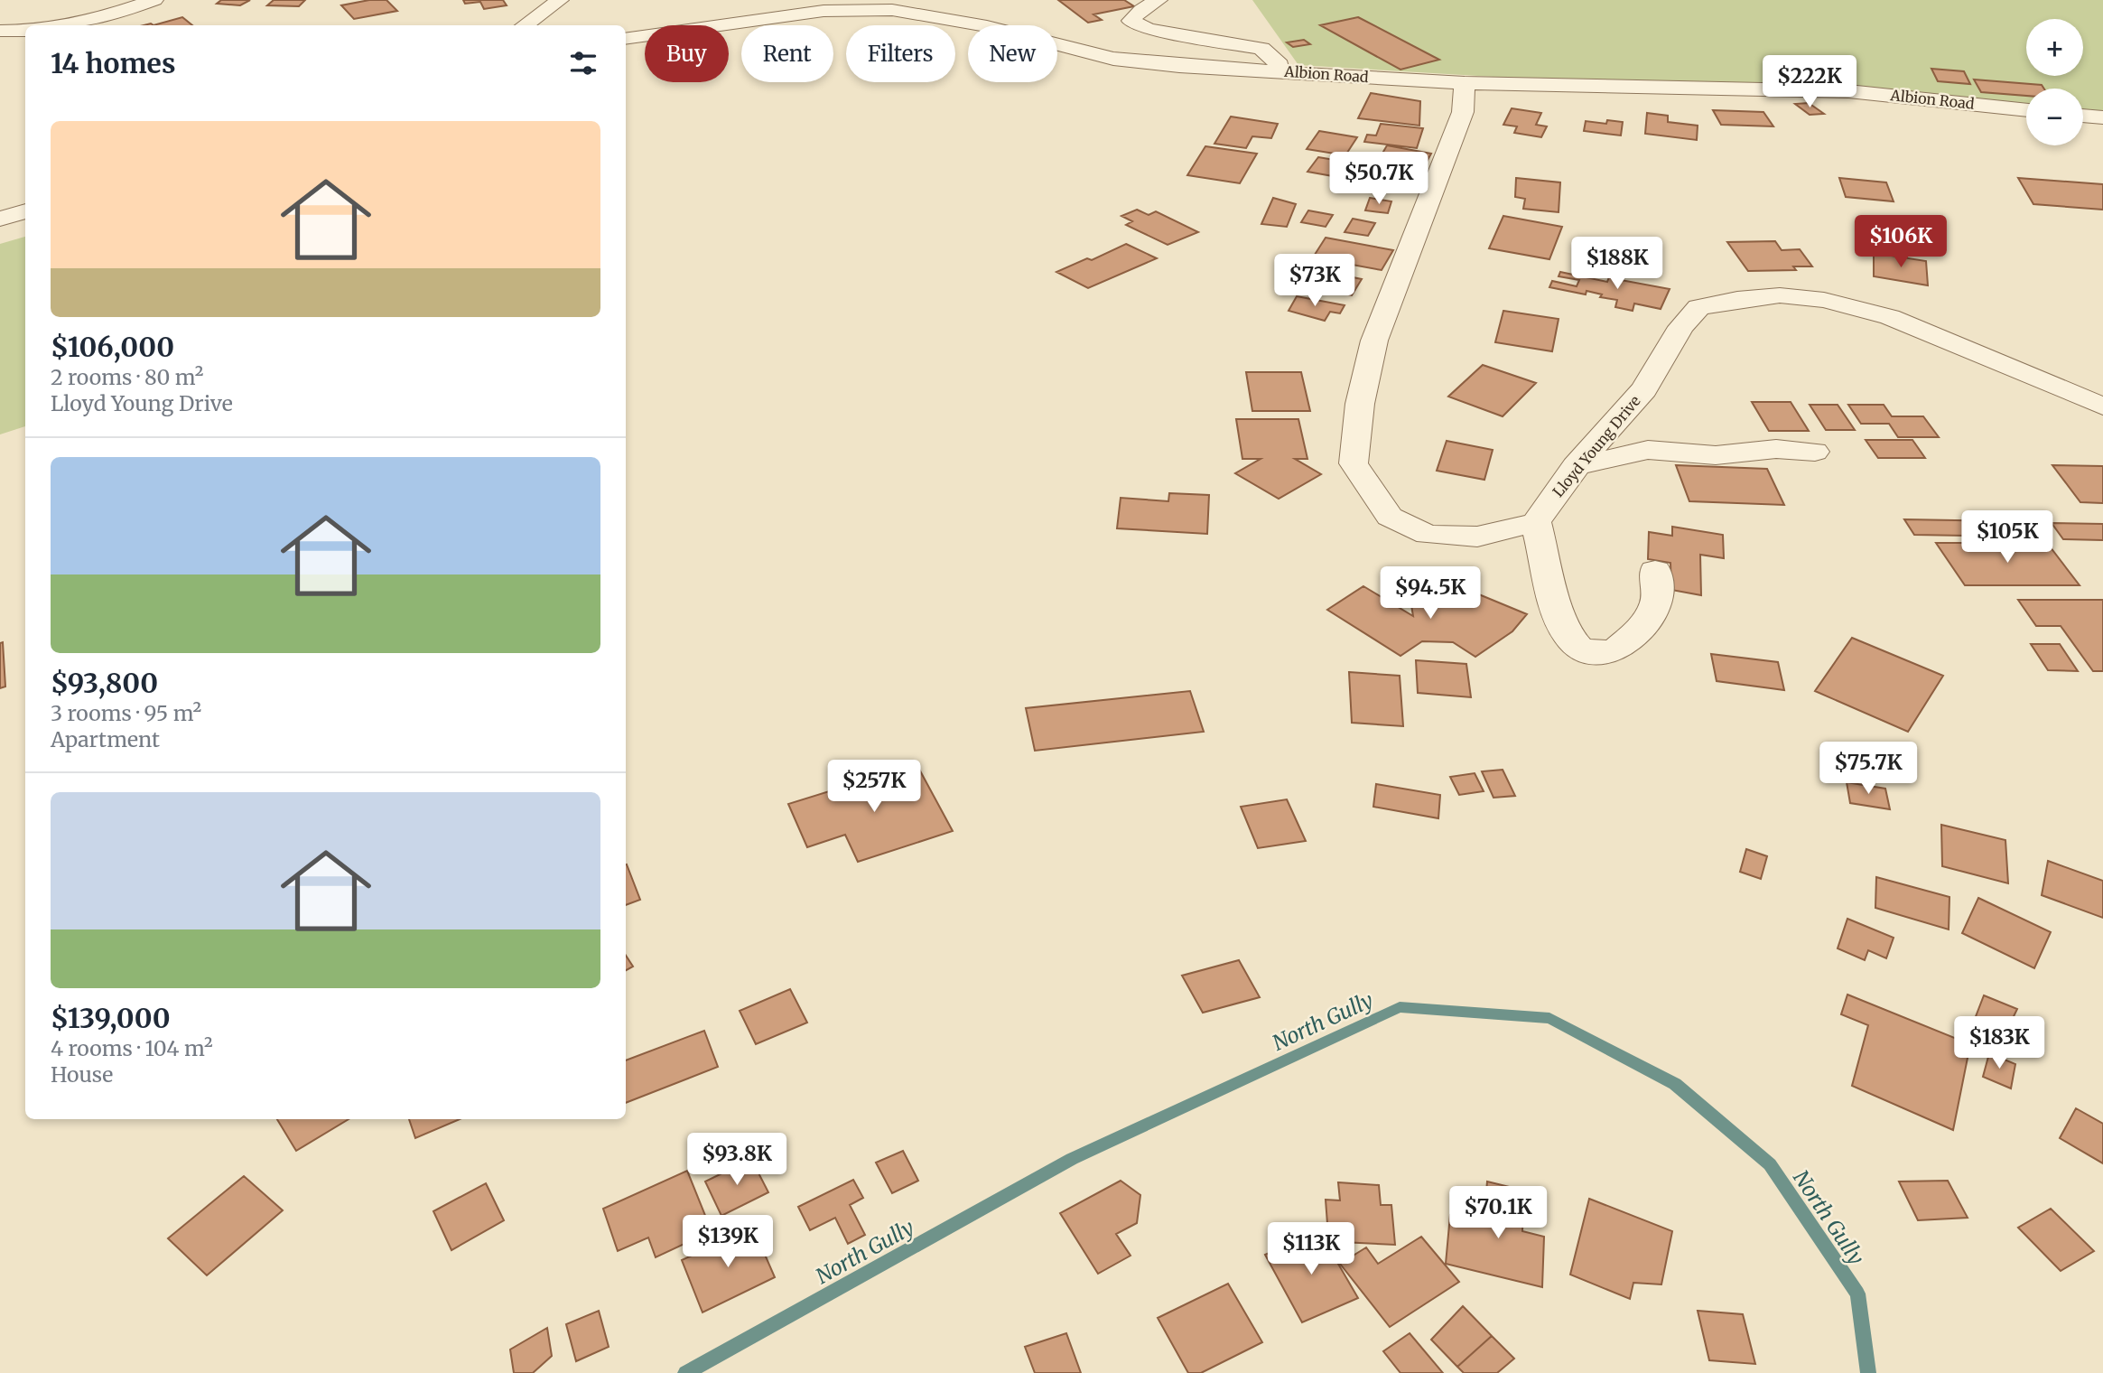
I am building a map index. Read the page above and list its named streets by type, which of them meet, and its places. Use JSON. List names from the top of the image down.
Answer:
{
  "streets": {
    "street": ["Albion Road", "Lloyd Young Drive"]
  },
  "water": ["North Gully"],
  "page": {
    "map_buttons": ["+", "−"],
    "chip": [
      "Buy",
      "Rent",
      "Filters",
      "New"
    ],
    "heading": "14 homes",
    "price": [
      "$222K",
      "$50.7K",
      "$106K",
      "$188K",
      "$73K",
      "$105K",
      "$94.5K",
      "$75.7K",
      "$257K",
      "$183K",
      "$93.8K",
      "$70.1K",
      "$139K",
      "$113K"
    ],
    "list": [
      {
        "name": "$106,000",
        "note": "2 rooms · 80 m² · Lloyd Young Drive"
      },
      {
        "name": "$93,800",
        "note": "3 rooms · 95 m² · Apartment"
      },
      {
        "name": "$139,000",
        "note": "4 rooms · 104 m² · House"
      }
    ]
  }
}
